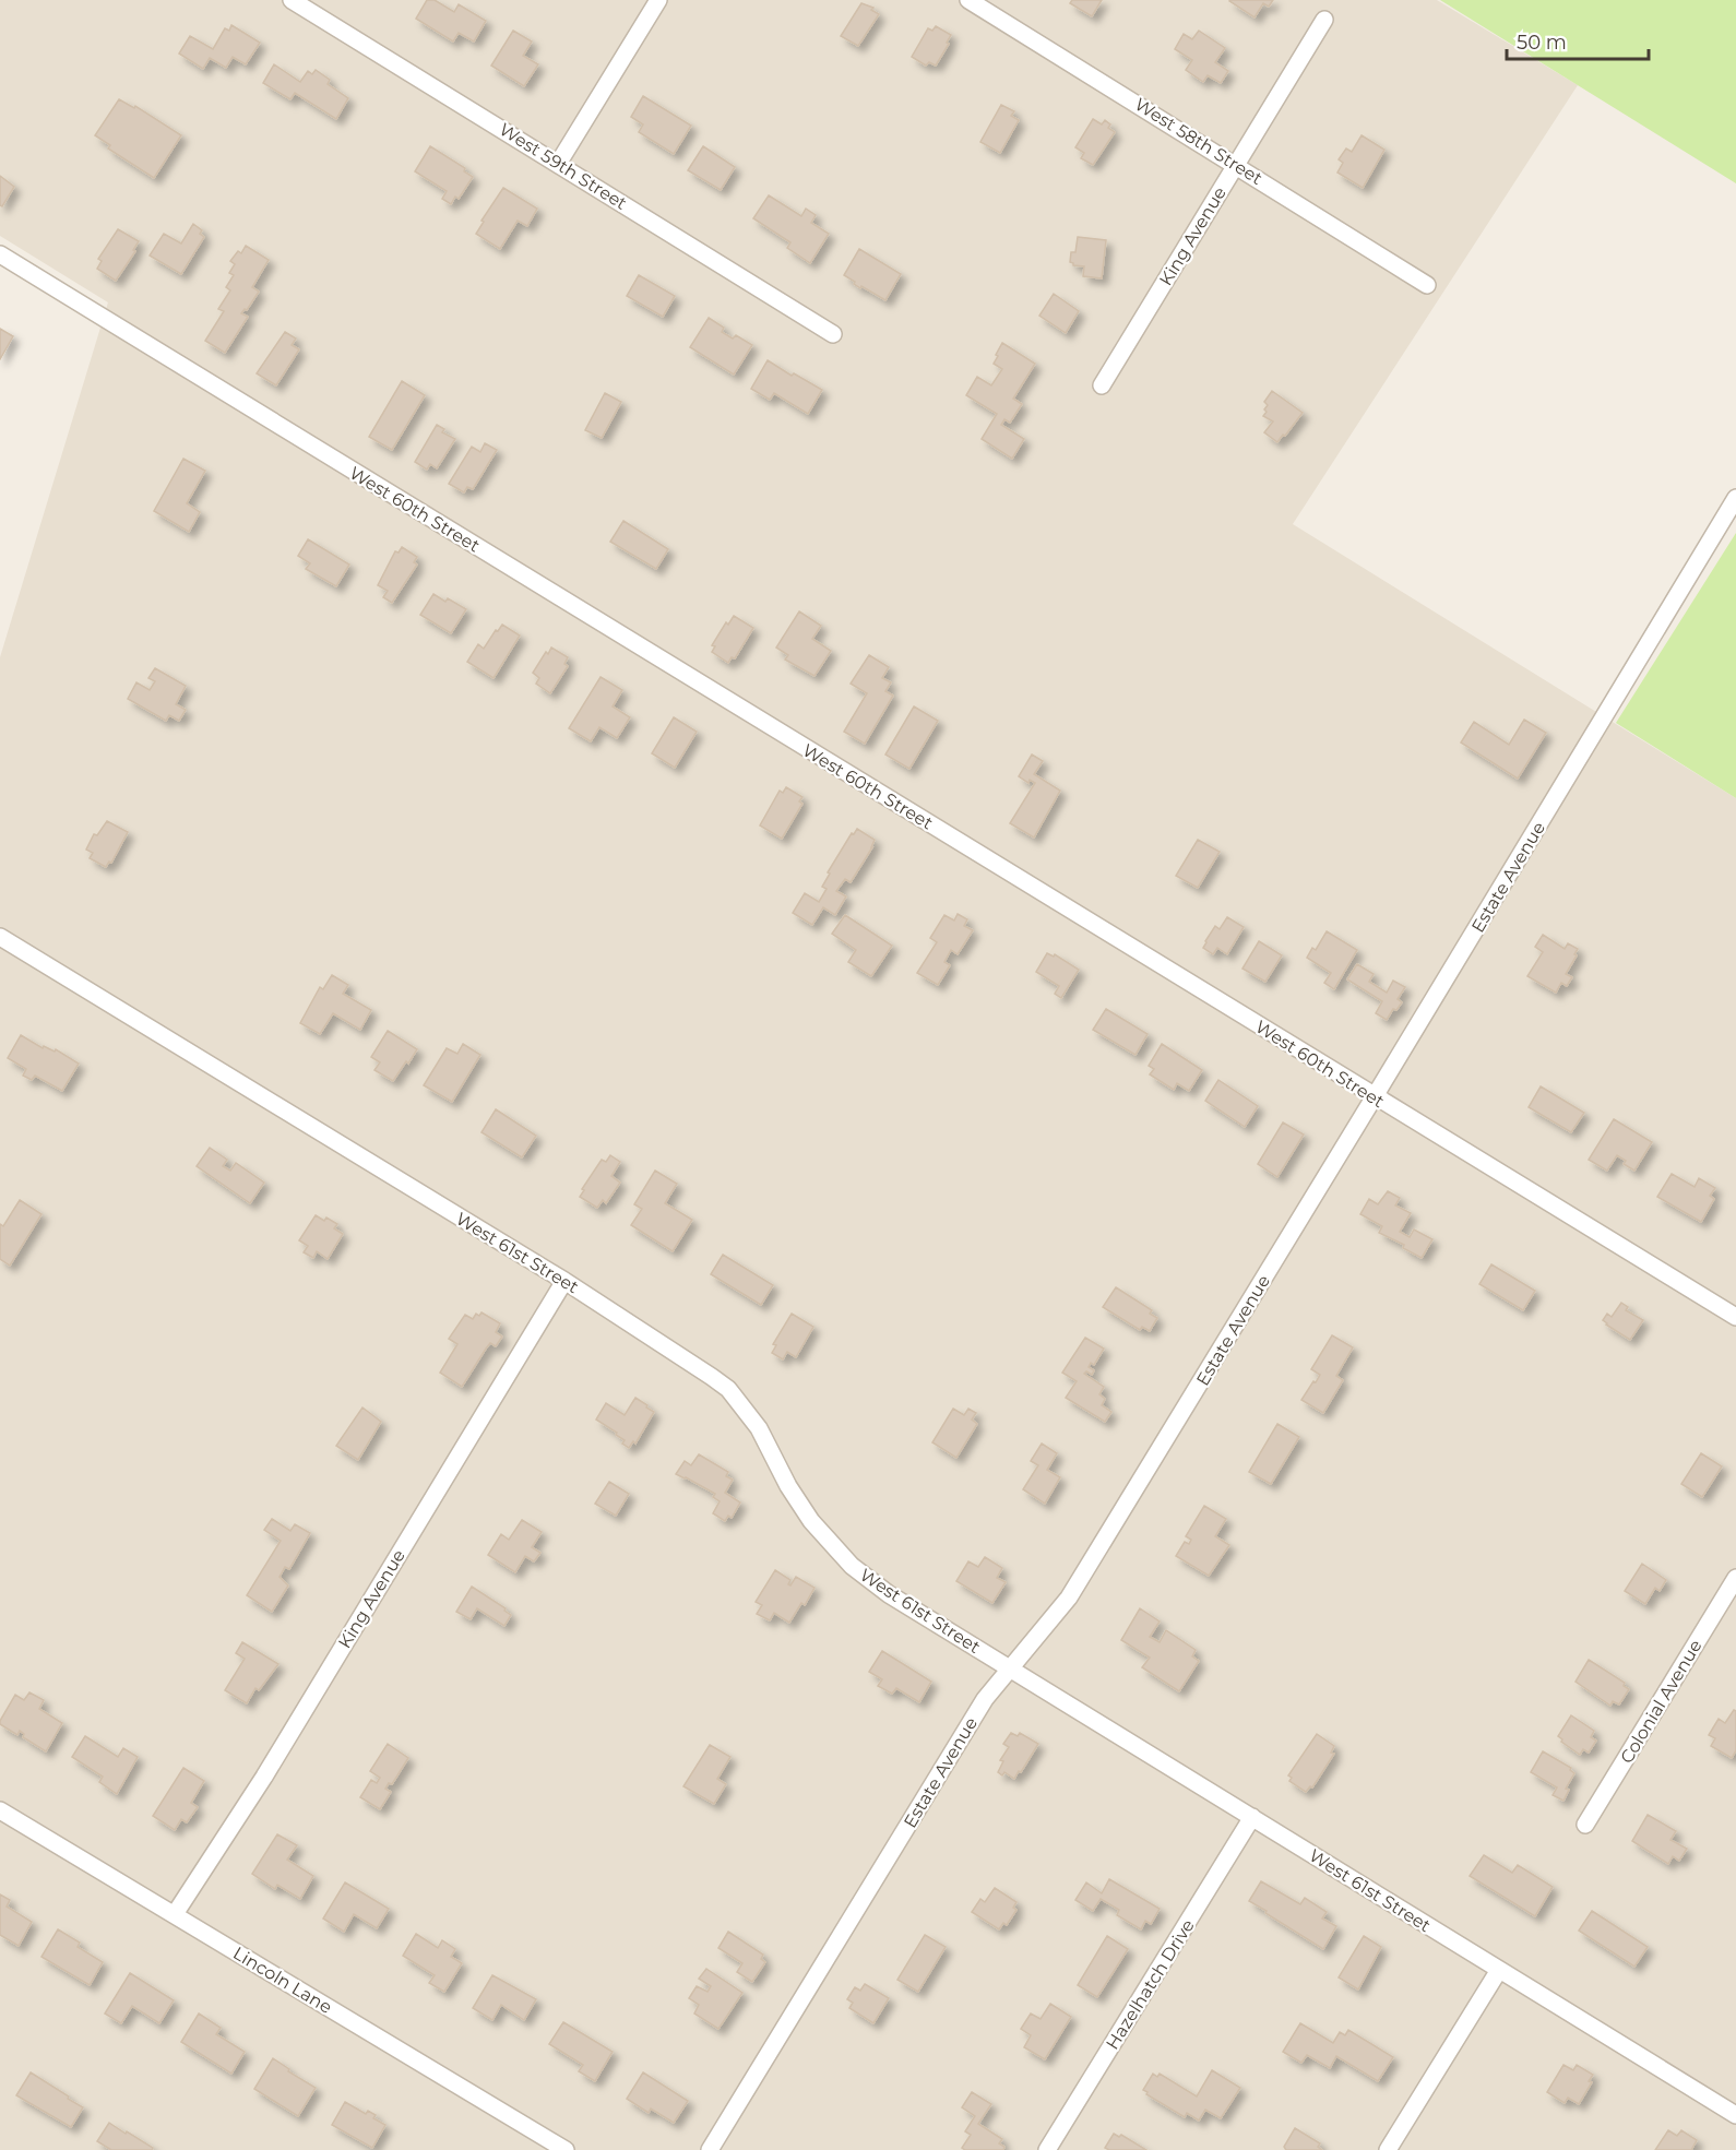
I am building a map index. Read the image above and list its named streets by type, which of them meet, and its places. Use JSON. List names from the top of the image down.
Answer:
{
  "streets": {
    "street": [
      "West 58th Street",
      "West 59th Street",
      "King Avenue",
      "West 60th Street",
      "Estate Avenue",
      "West 61st Street",
      "Colonial Avenue",
      "Lincoln Lane",
      "Hazelhatch Drive"
    ]
  },
  "crossings": [
    ["West 58th Street", "King Avenue"],
    ["King Avenue", "West 61st Street"],
    ["King Avenue", "Lincoln Lane"],
    ["West 60th Street", "Estate Avenue"],
    ["Estate Avenue", "West 61st Street"],
    ["West 61st Street", "Hazelhatch Drive"]
  ],
  "scale_bar": "50 m"
}
